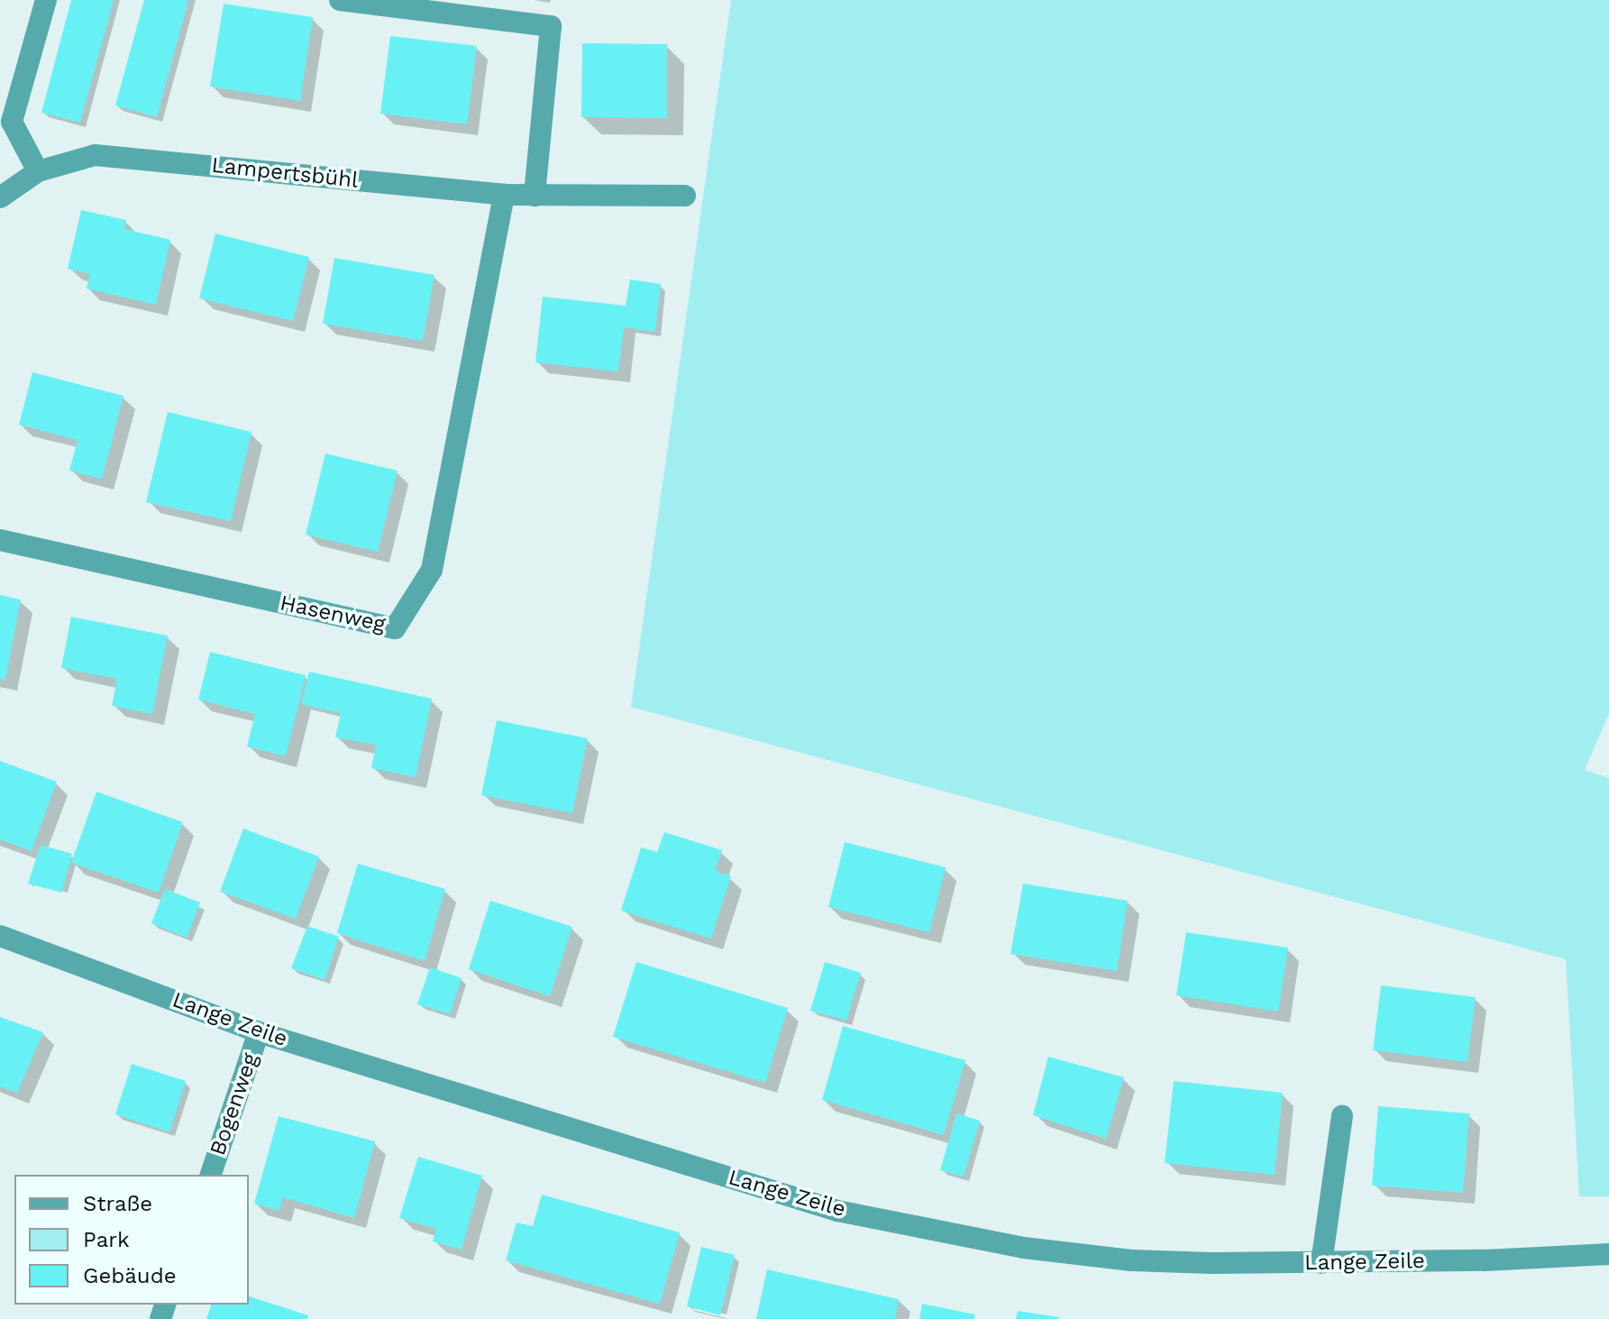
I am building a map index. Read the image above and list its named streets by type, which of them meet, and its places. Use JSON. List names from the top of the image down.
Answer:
{
  "streets": {
    "street": [
      "Lampertsbühl",
      "Hasenweg",
      "Lange Zeile",
      "Bogenweg"
    ]
  },
  "crossings": [
    ["Lampertsbühl", "Hasenweg"],
    ["Lange Zeile", "Bogenweg"]
  ],
  "legend": ["Straße", "Park", "Gebäude"]
}
